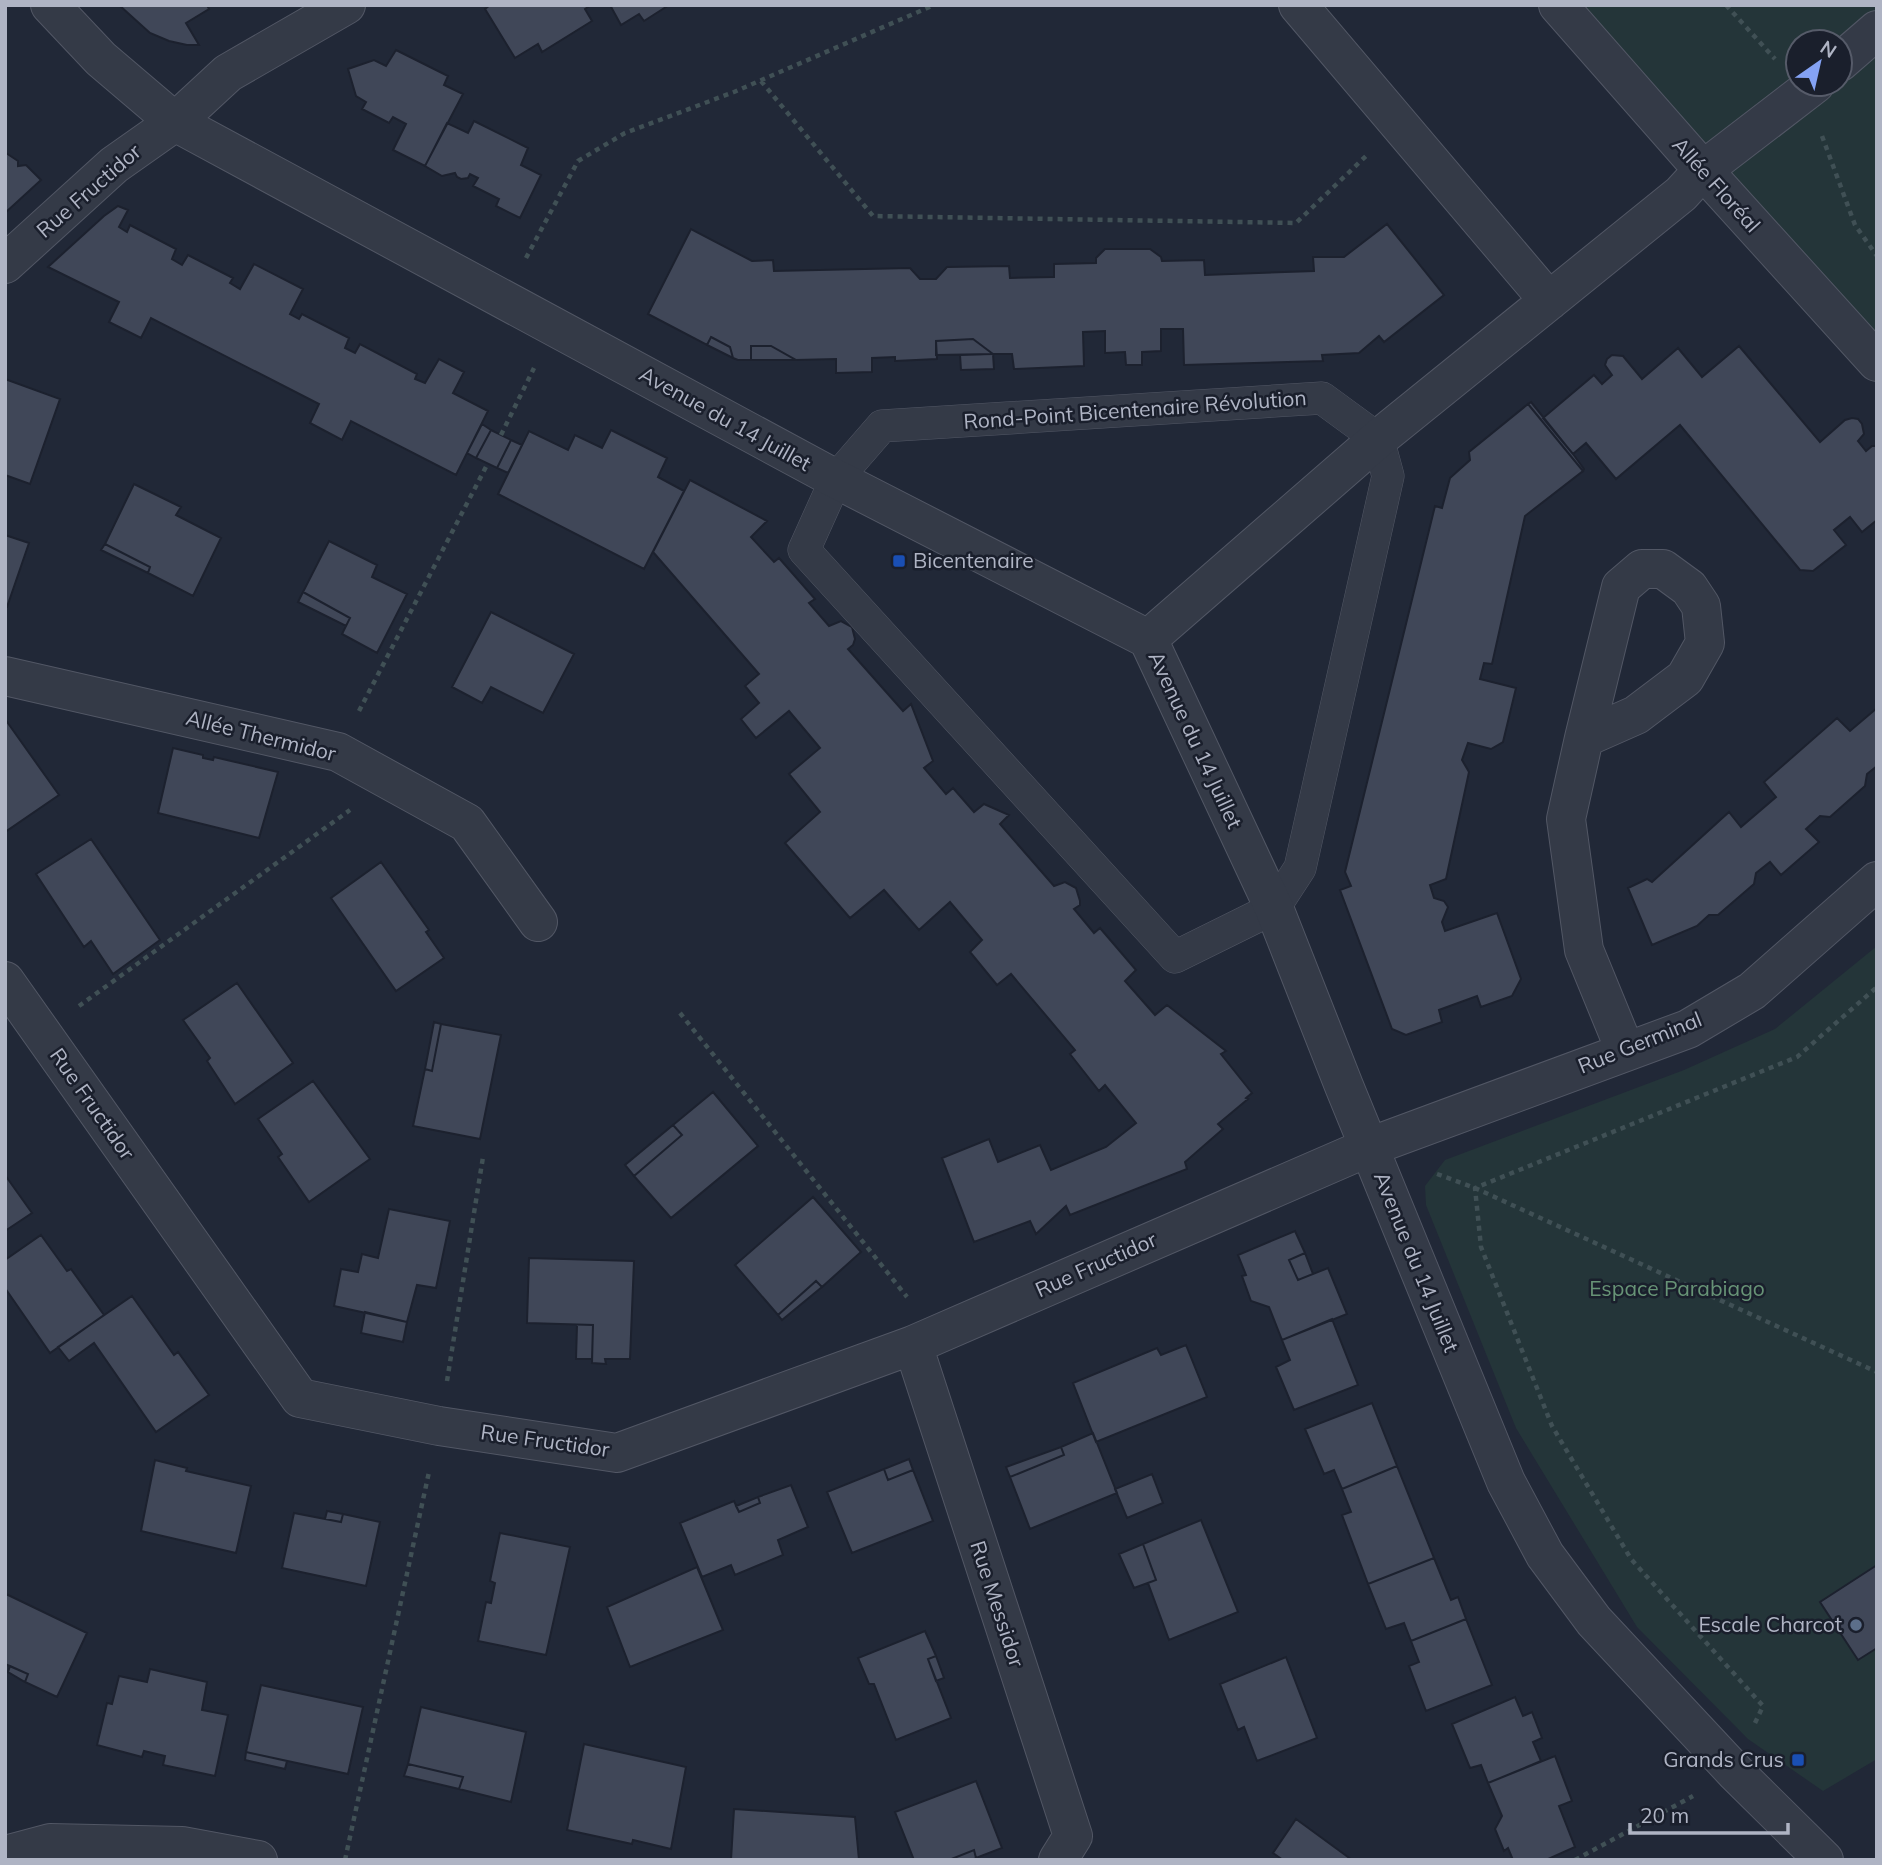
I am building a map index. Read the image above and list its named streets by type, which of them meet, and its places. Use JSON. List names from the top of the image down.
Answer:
{
  "streets": {
    "street": [
      "Allée Floréal",
      "Rue Fructidor",
      "Avenue du 14 Juillet",
      "Allée Thermidor",
      "Rue Germinal",
      "Rue Messidor"
    ],
    "lane": ["Rond-Point Bicentenaire Révolution"]
  },
  "crossings": [
    ["Rue Fructidor", "Avenue du 14 Juillet"],
    ["Rue Fructidor", "Rue Germinal"],
    ["Rue Fructidor", "Rue Messidor"],
    ["Rond-Point Bicentenaire Révolution", "Avenue du 14 Juillet"],
    ["Avenue du 14 Juillet", "Rue Germinal"]
  ],
  "parks": ["Espace Parabiago"],
  "places": {
    "transit": ["Bicentenaire", "Grands Crus"],
    "other": ["Escale Charcot"]
  },
  "scale_bar": "20 m",
  "north": "top right"
}
